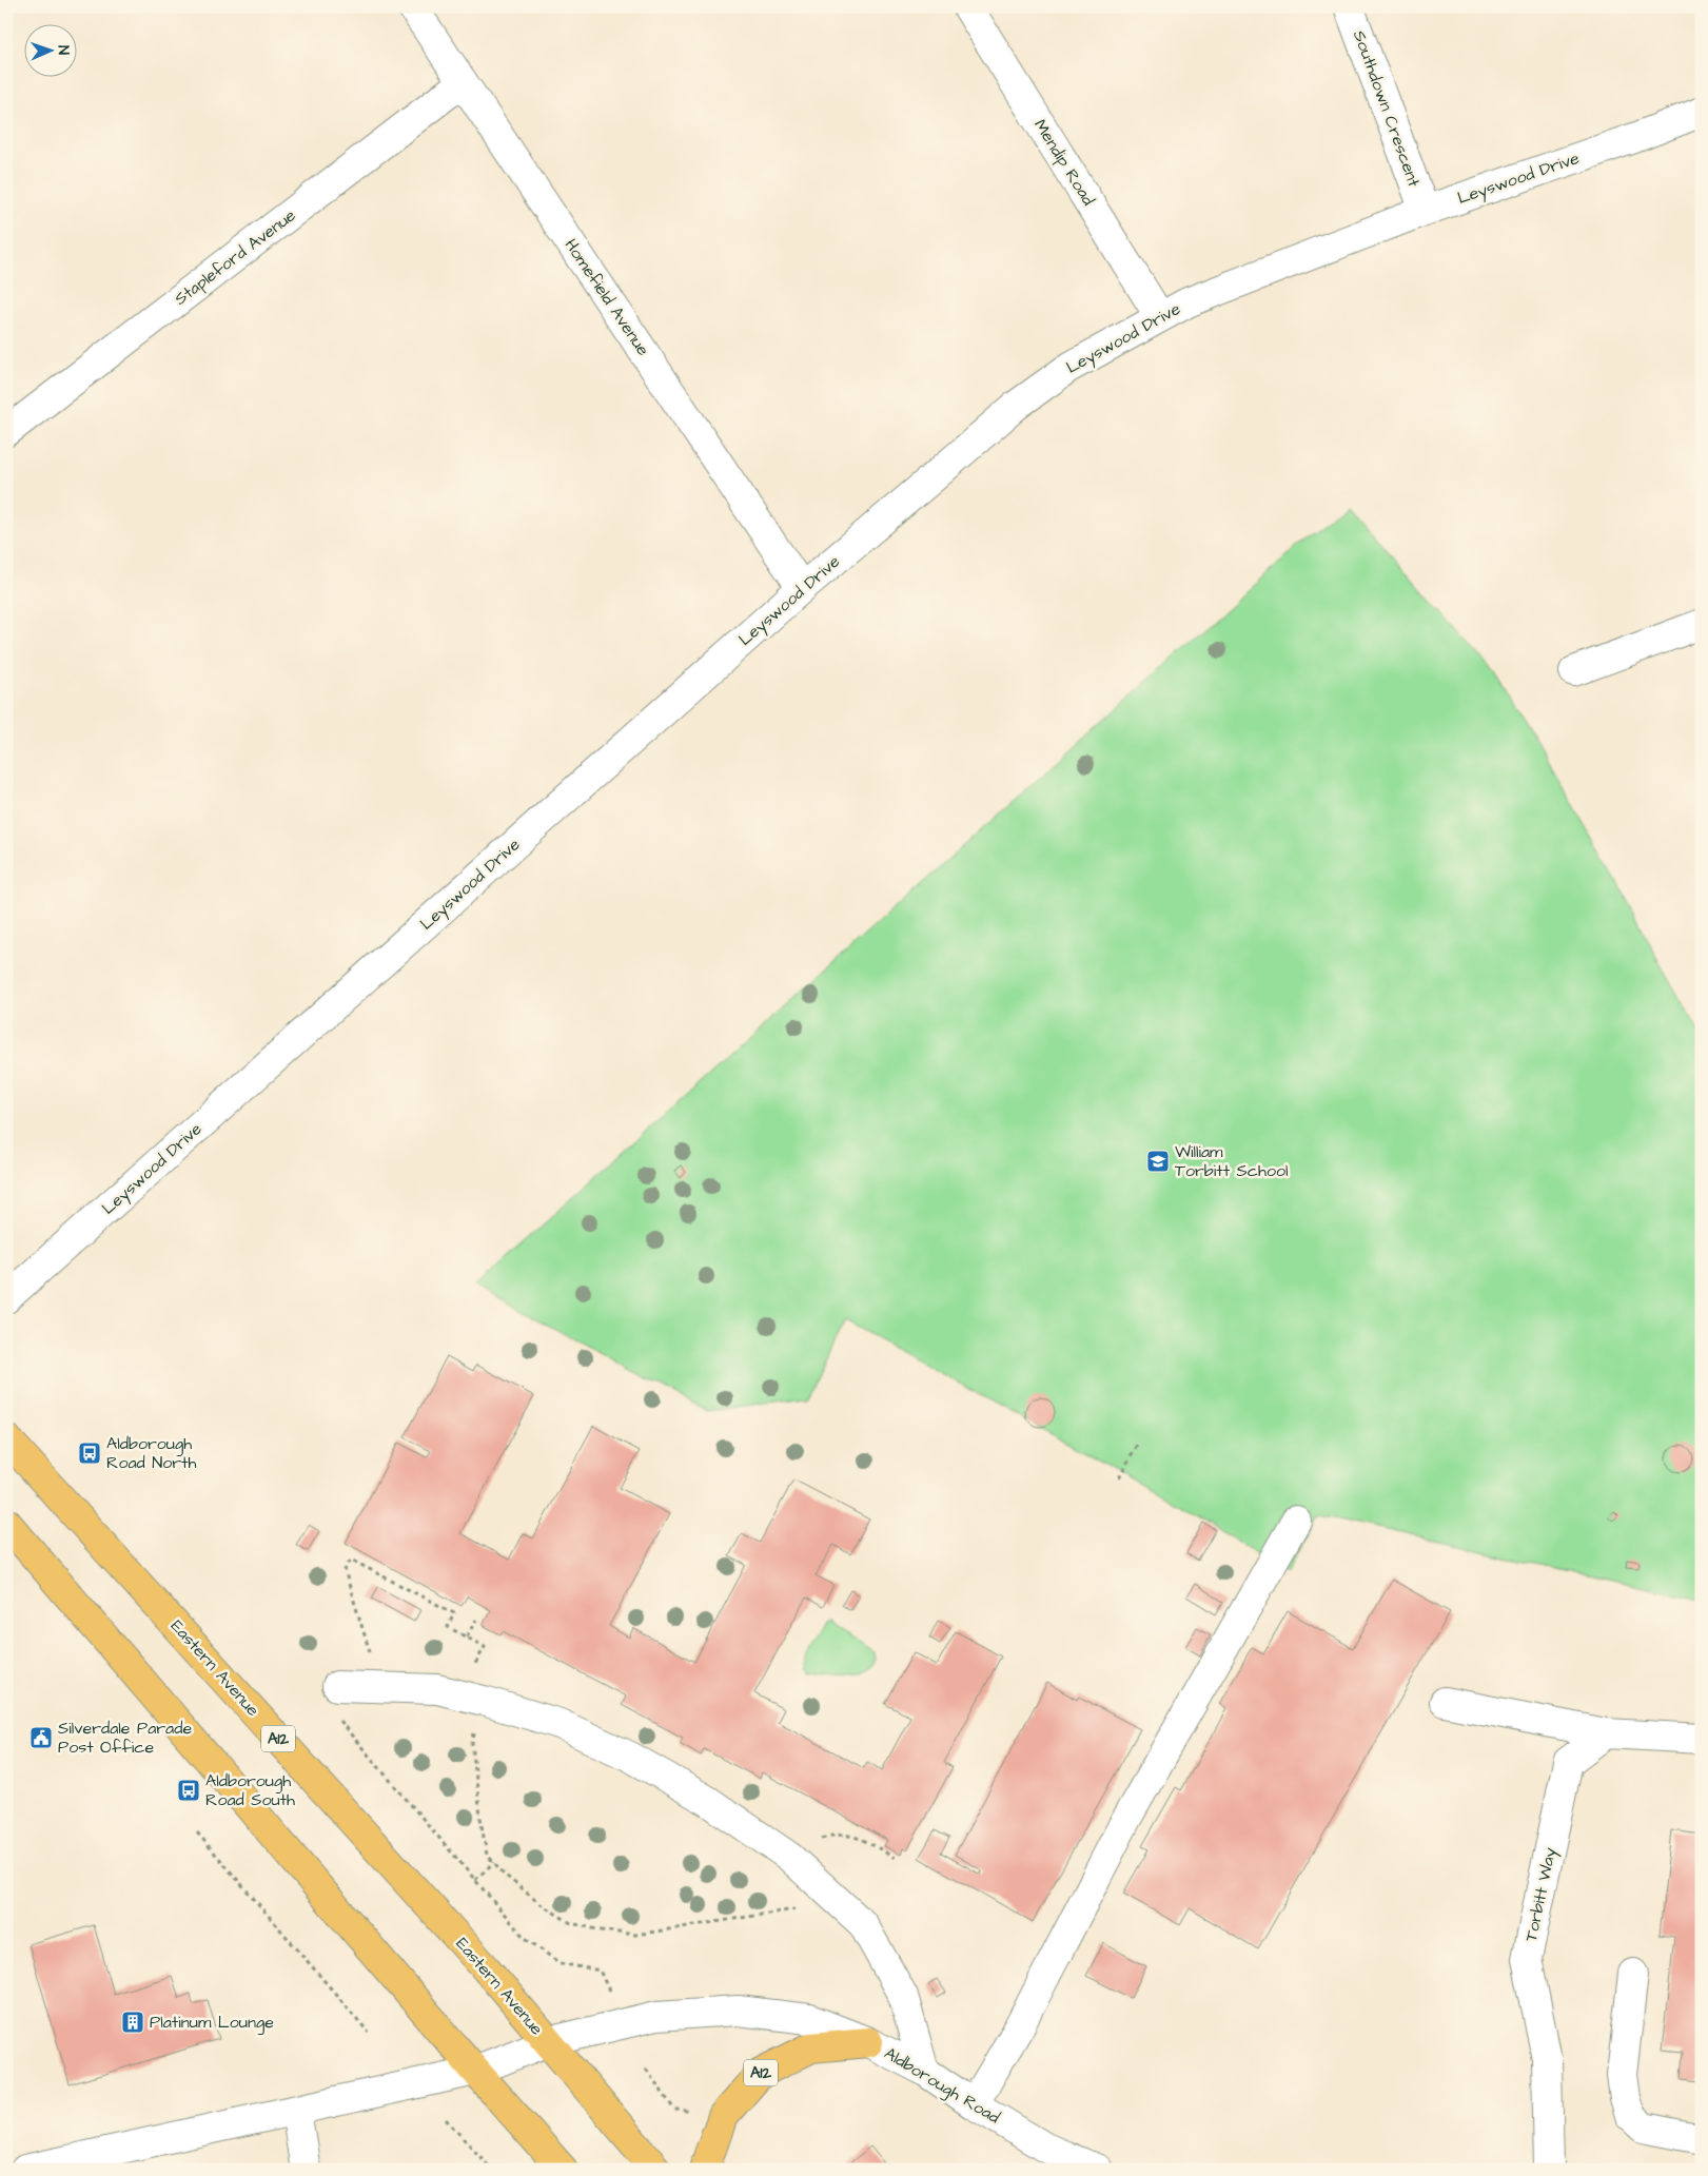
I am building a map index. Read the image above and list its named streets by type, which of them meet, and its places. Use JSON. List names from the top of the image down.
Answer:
{
  "streets": {
    "highway": ["Eastern Avenue", "A12"],
    "street": [
      "Southdown Crescent",
      "Mendip Road",
      "Leyswood Drive",
      "Stapleford Avenue",
      "Homefield Avenue",
      "Torbitt Way",
      "Aldborough Road"
    ]
  },
  "crossings": [
    ["Southdown Crescent", "Leyswood Drive"],
    ["Mendip Road", "Leyswood Drive"],
    ["Leyswood Drive", "Homefield Avenue"],
    ["Stapleford Avenue", "Homefield Avenue"],
    ["Eastern Avenue", "A12"],
    ["Eastern Avenue", "Aldborough Road"],
    ["A12", "Aldborough Road"]
  ],
  "places": {
    "school or university": ["William Torbitt School"],
    "bus stop": ["Aldborough Road North", "Aldborough Road South"],
    "public building": ["Silverdale Parade Post Office"],
    "building": ["Platinum Lounge"]
  },
  "north": "right"
}
